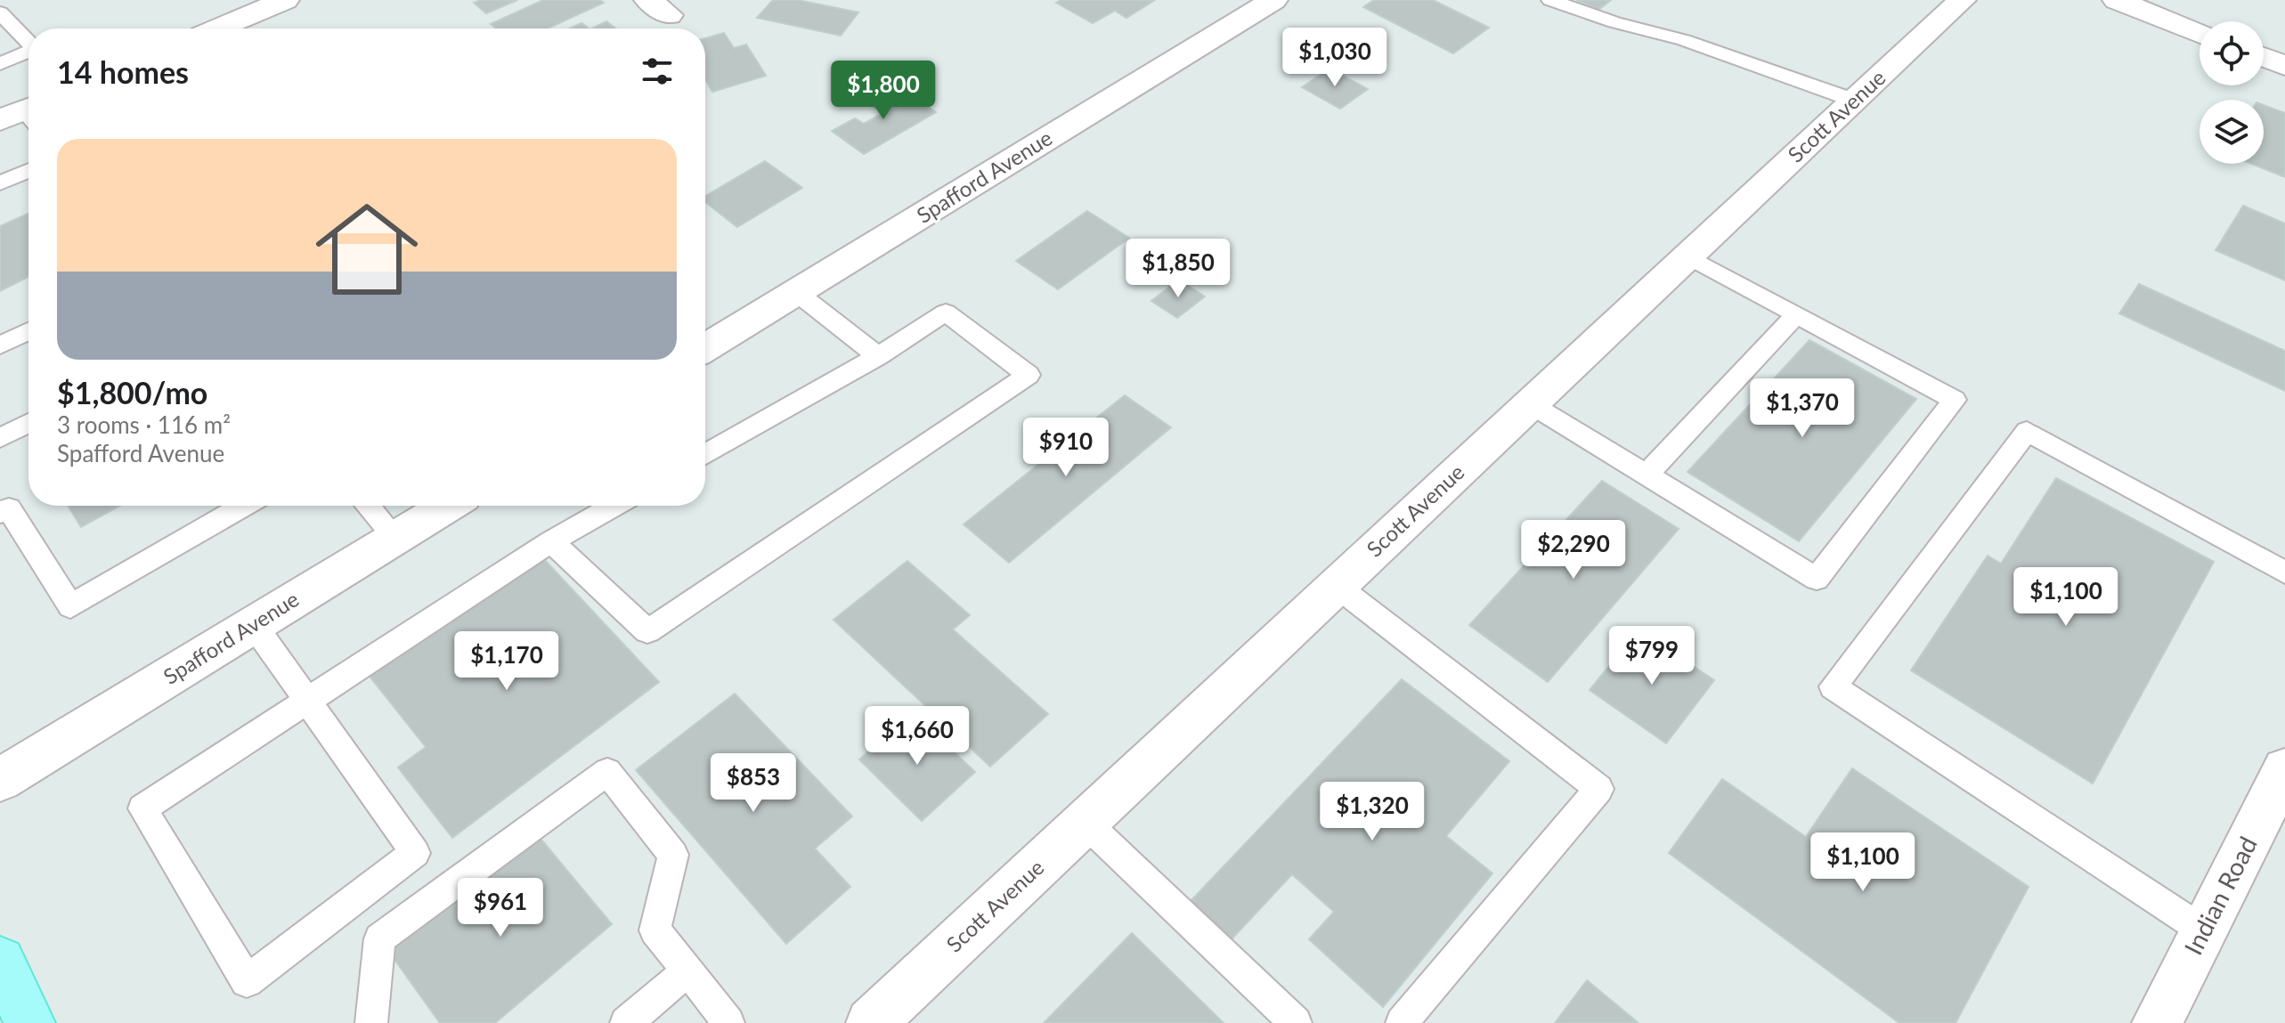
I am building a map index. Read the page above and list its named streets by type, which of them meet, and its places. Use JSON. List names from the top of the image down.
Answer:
{
  "streets": {
    "street": ["Scott Avenue", "Spafford Avenue", "Indian Road"]
  },
  "page": {
    "price": [
      "$1,030",
      "$1,800",
      "$1,850",
      "$1,370",
      "$910",
      "$2,290",
      "$1,100",
      "$799",
      "$1,170",
      "$1,660",
      "$853",
      "$1,320",
      "$1,100",
      "$961"
    ],
    "heading": "14 homes",
    "list": [
      {
        "name": "$1,800/mo",
        "note": "3 rooms · 116 m² · Spafford Avenue"
      }
    ]
  }
}
